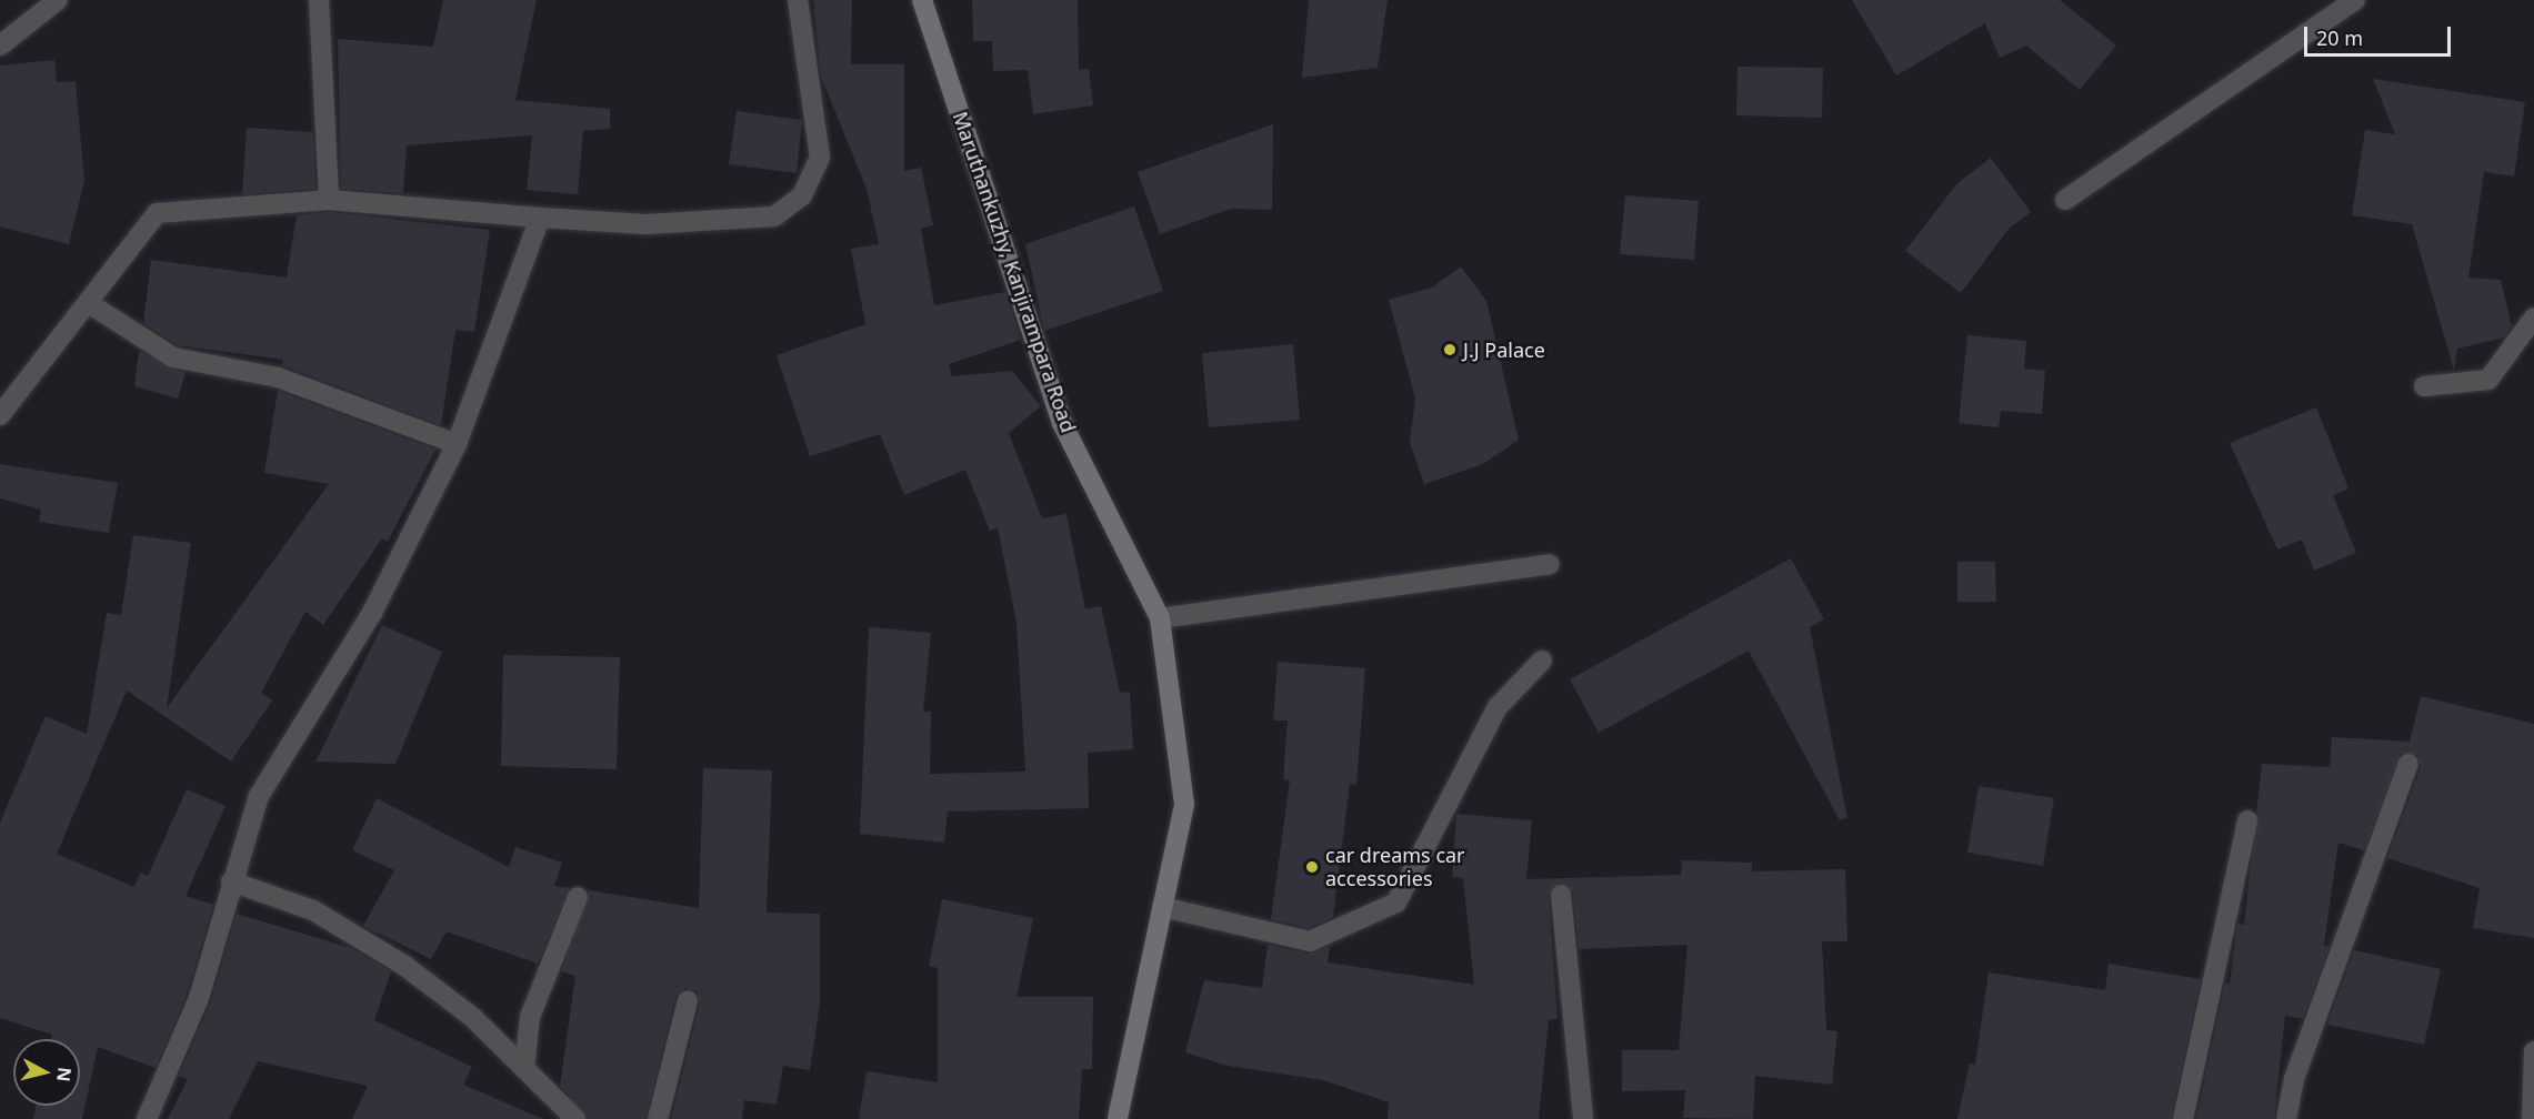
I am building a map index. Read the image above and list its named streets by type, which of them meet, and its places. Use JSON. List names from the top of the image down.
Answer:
{
  "streets": {
    "main road": ["Maruthankuzhy, Kanjirampara Road"]
  },
  "places": ["J.J Palace", "car dreams car accessories"],
  "scale_bar": "20 m",
  "north": "right"
}
